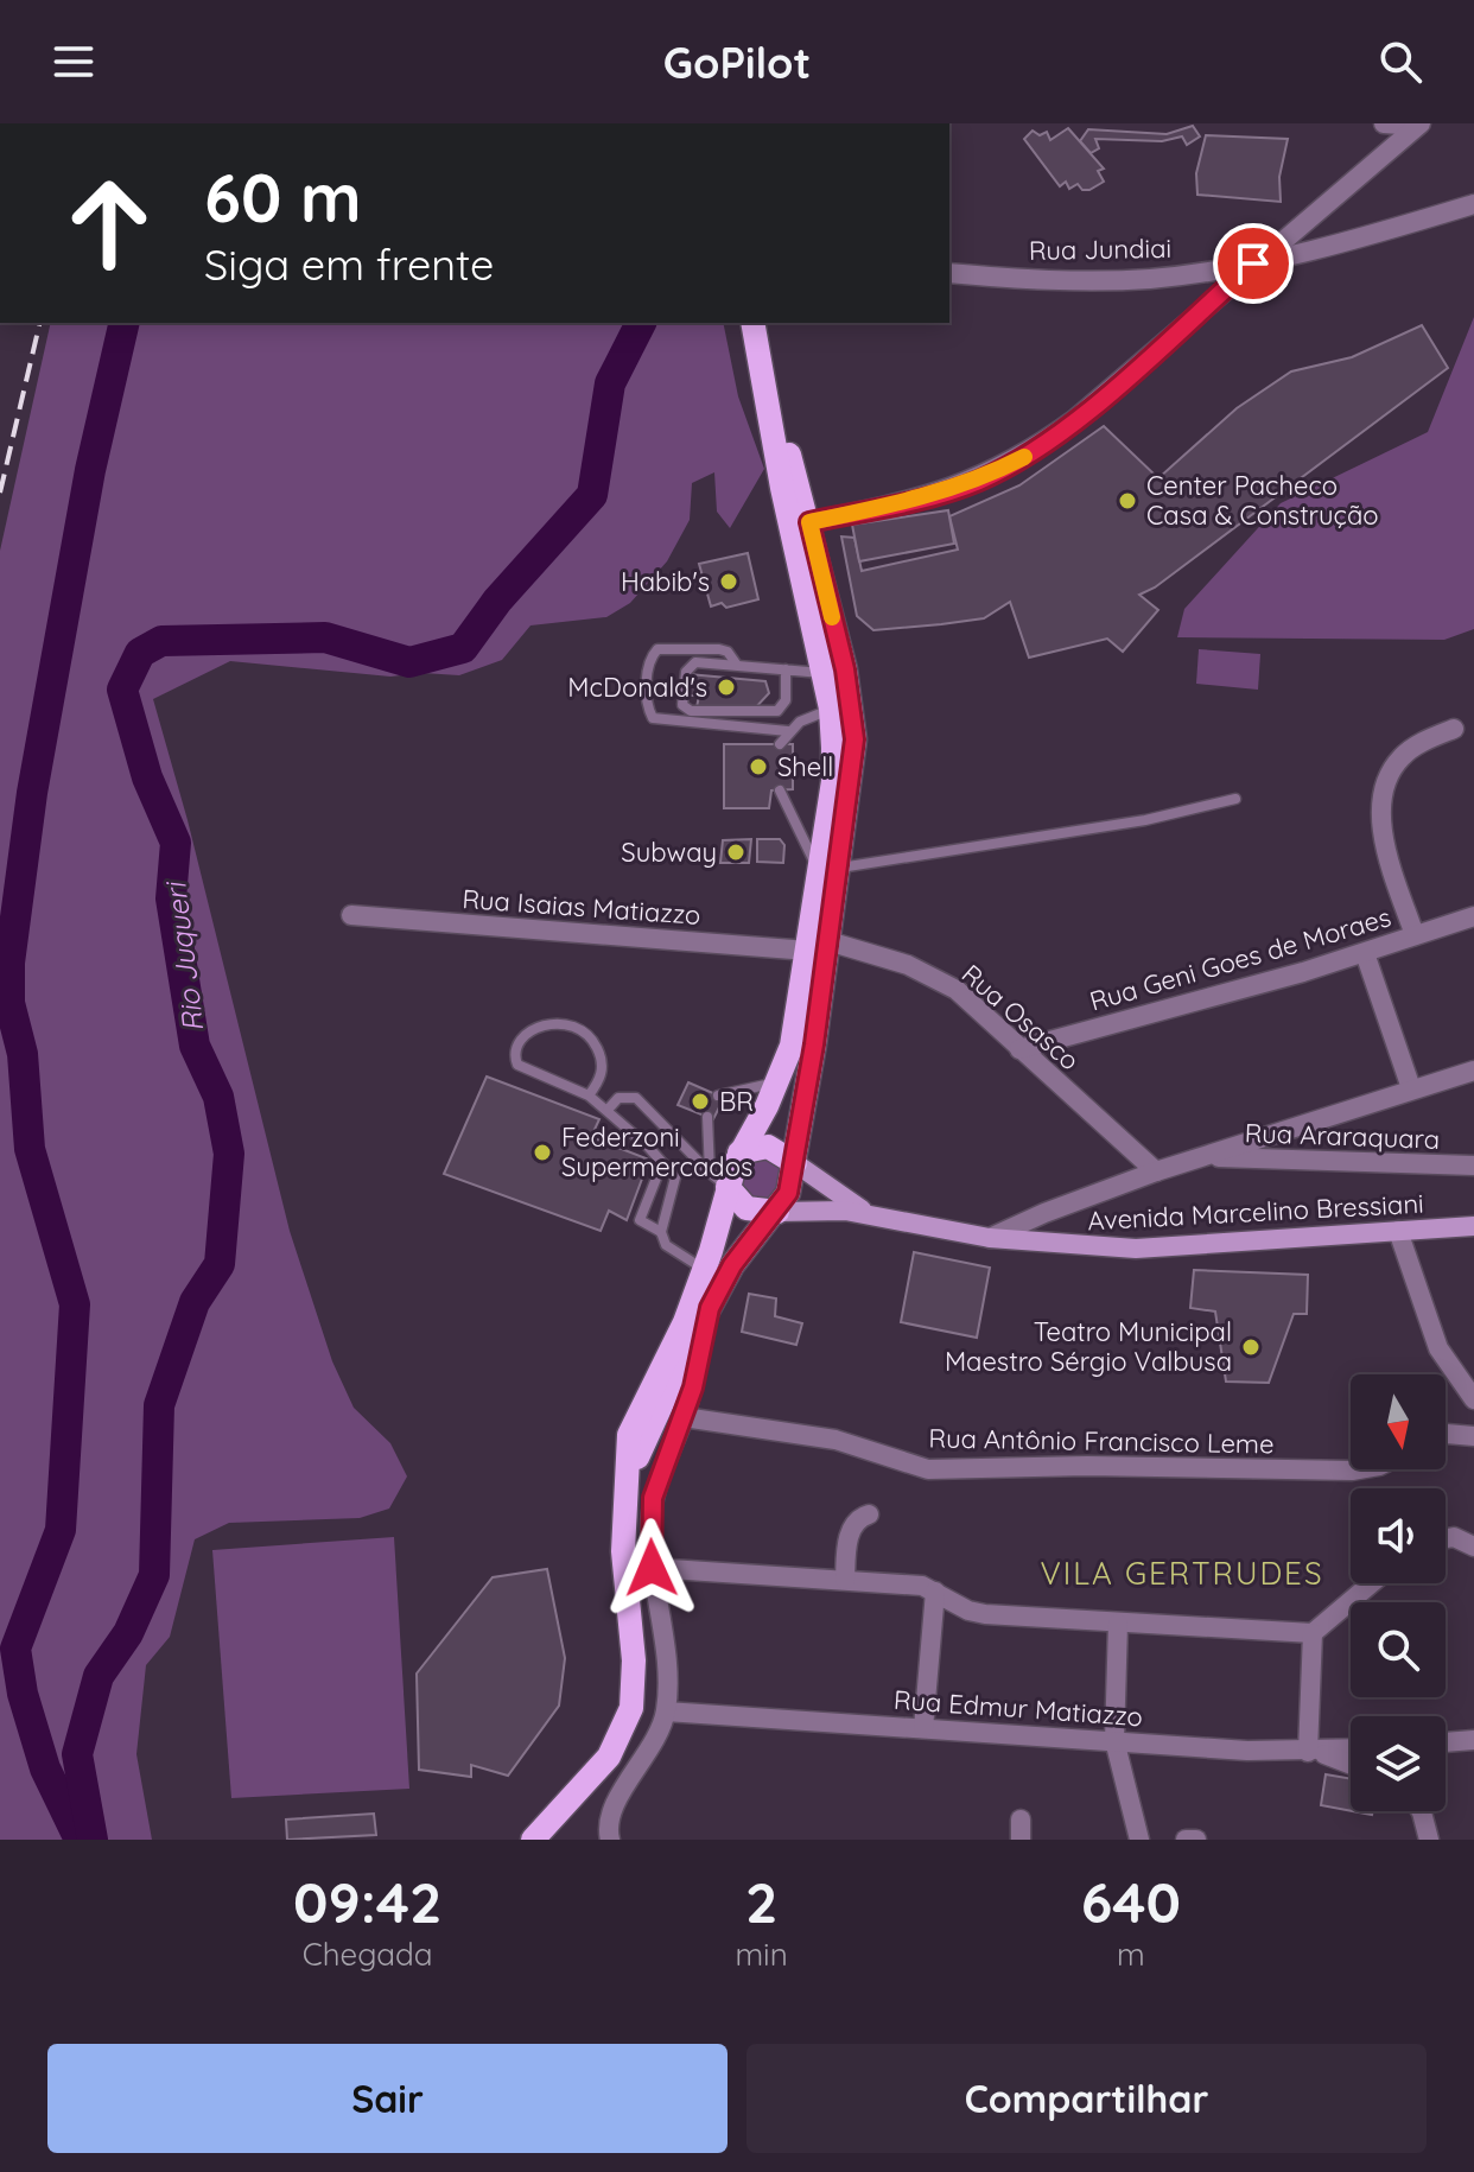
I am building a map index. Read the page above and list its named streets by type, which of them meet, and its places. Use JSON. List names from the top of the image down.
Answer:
{
  "streets": {
    "street": [
      "Rua Jundiai",
      "Rua Isaias Matiazzo",
      "Rua Geni Goes de Moraes",
      "Rua Osasco",
      "Rua Araraquara",
      "Avenida Marcelino Bressiani",
      "Rua Antônio Francisco Leme",
      "Rua Edmur Matiazzo"
    ]
  },
  "crossings": [
    ["Rua Isaias Matiazzo", "Rua Osasco"],
    ["Rua Geni Goes de Moraes", "Rua Osasco"]
  ],
  "districts": ["VILA GERTRUDES"],
  "water": ["Rio Juqueri"],
  "places": [
    "Center Pacheco Casa & Construção",
    "Habib's",
    "McDonald's",
    "Shell",
    "Subway",
    "BR",
    "Federzoni Supermercados",
    "Teatro Municipal Maestro Sérgio Valbusa"
  ],
  "north": "bottom",
  "page": {
    "header": "GoPilot",
    "turn": ["60 m", "Siga em frente"],
    "eta": [
      "09:42",
      "Chegada",
      "2",
      "min",
      "640",
      "m"
    ],
    "buttons": ["Sair", "Compartilhar"]
  }
}
